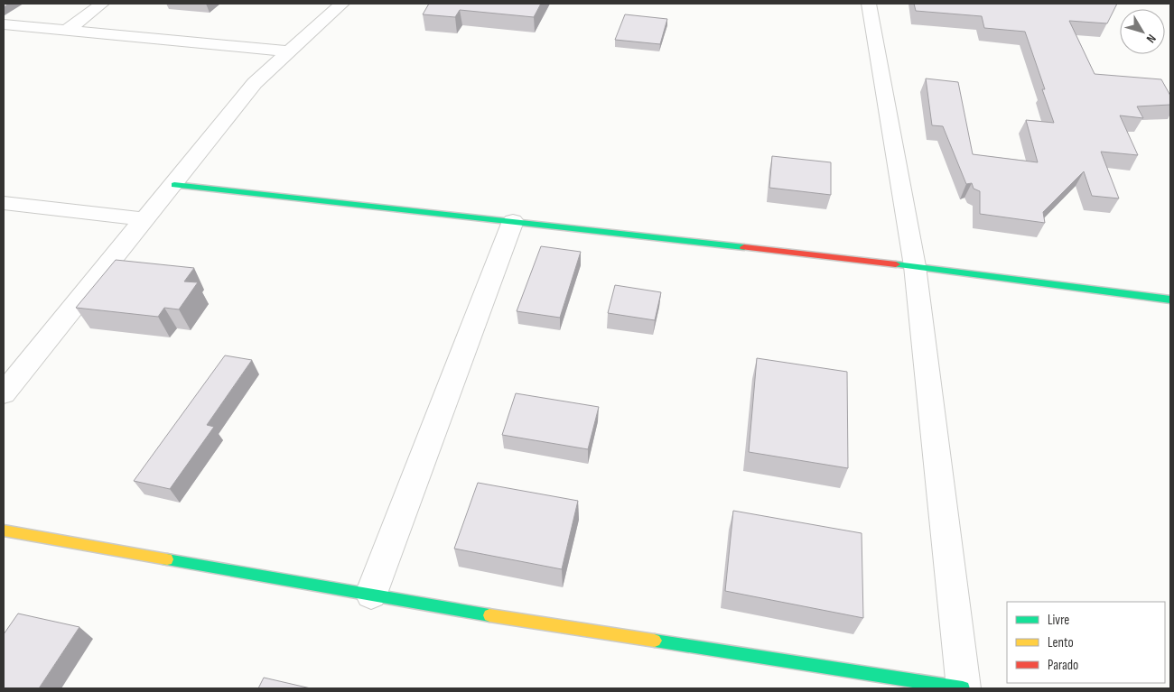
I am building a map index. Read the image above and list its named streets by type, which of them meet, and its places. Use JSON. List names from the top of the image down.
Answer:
{
  "legend": ["Livre", "Lento", "Parado"],
  "north": "bottom right"
}
